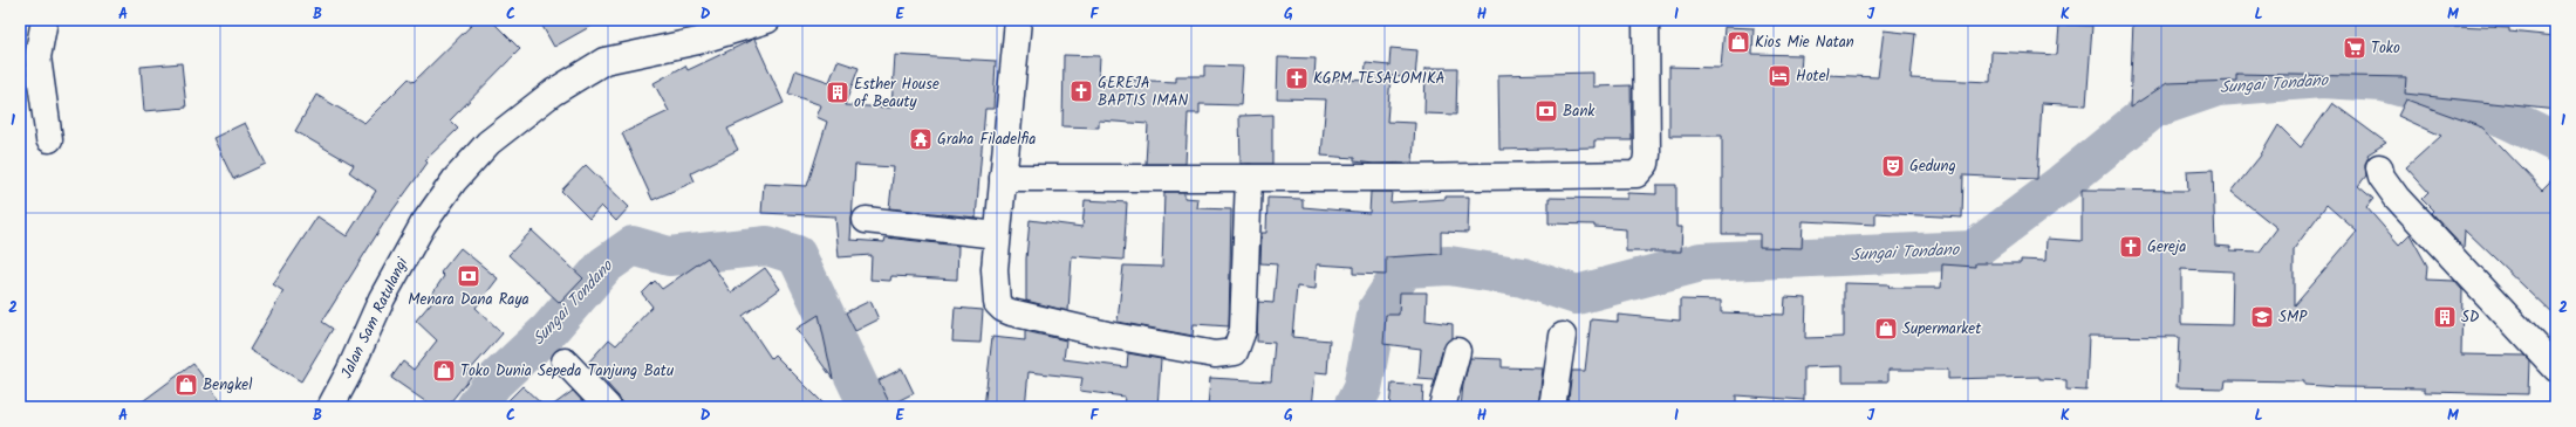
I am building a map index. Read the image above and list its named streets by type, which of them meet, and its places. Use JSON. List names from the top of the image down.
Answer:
{
  "streets": {
    "street": ["Jalan Sam Ratulangi"]
  },
  "water": ["Sungai Tondano"],
  "places": {
    "shop": [
      "Kios Mie Natan",
      "Supermarket",
      "Toko Dunia Sepeda Tanjung Batu",
      "Bengkel"
    ],
    "supermarket": ["Toko"],
    "hotel": ["Hotel"],
    "church": ["KGPM TESALOMIKA", "GEREJA BAPTIS IMAN", "Gereja"],
    "building": ["Esther House of Beauty", "SD"],
    "bank": ["Bank", "Menara Dana Raya"],
    "temple": ["Graha Filadelfia"],
    "theatre": ["Gedung"],
    "school or university": ["SMP"]
  },
  "grid": {
    "columns": [
      "A",
      "B",
      "C",
      "D",
      "E",
      "F",
      "G",
      "H",
      "I",
      "J",
      "K",
      "L",
      "M"
    ],
    "rows": ["1", "2"]
  }
}
